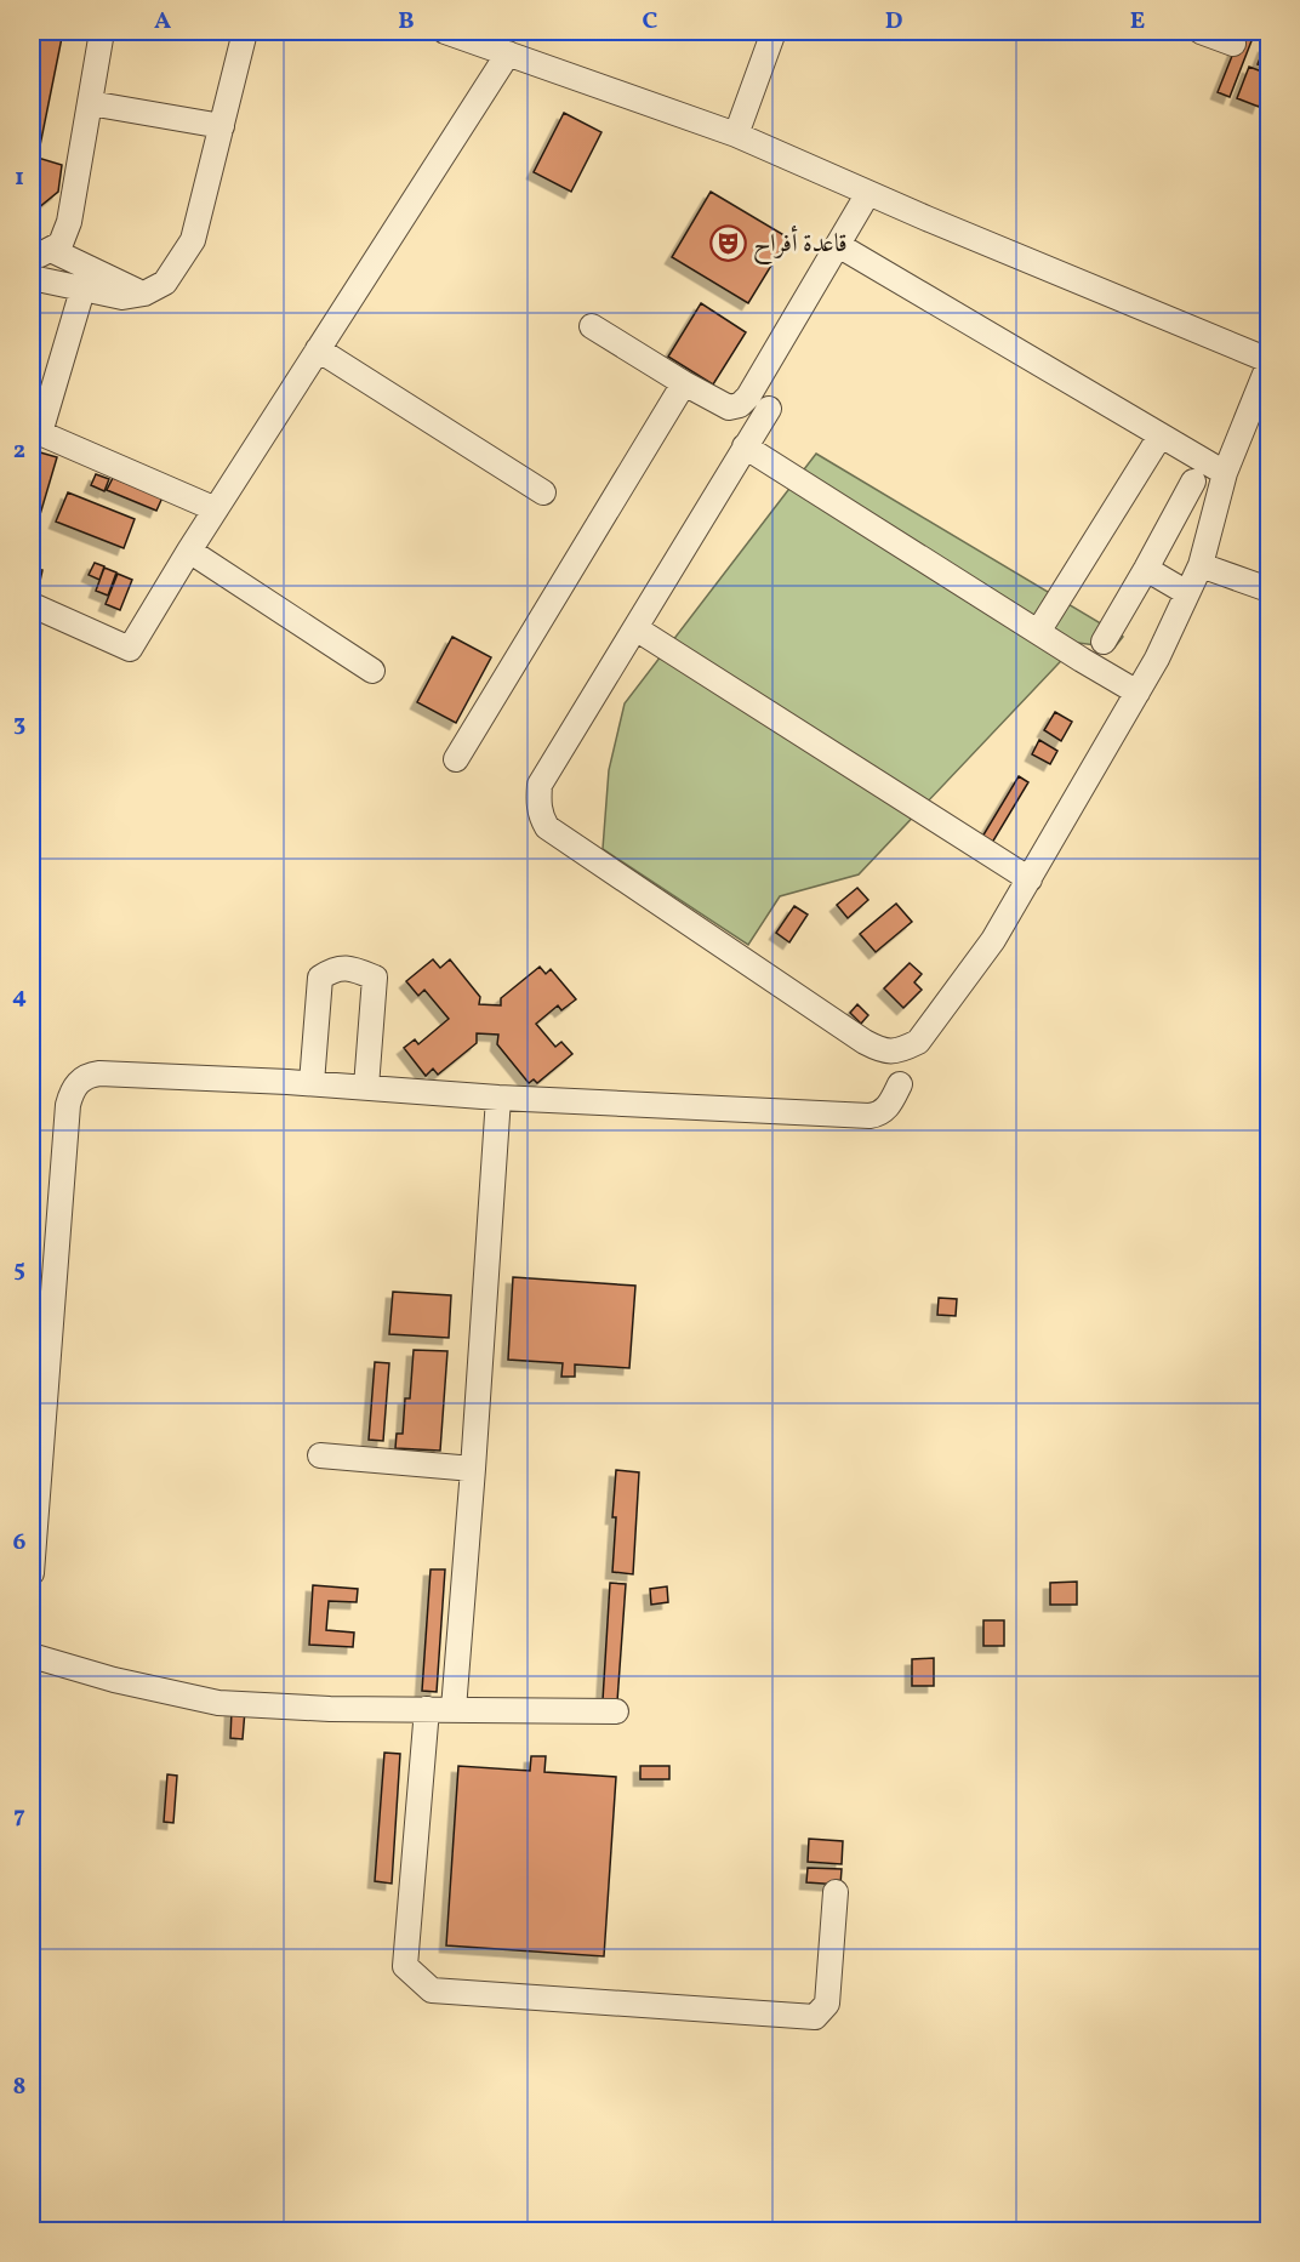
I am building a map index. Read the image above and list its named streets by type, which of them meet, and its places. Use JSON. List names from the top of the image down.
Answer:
{
  "places": {
    "theatre": ["قاعدة أفراح"]
  },
  "grid": {
    "columns": [
      "A",
      "B",
      "C",
      "D",
      "E"
    ],
    "rows": [
      "1",
      "2",
      "3",
      "4",
      "5",
      "6",
      "7",
      "8"
    ]
  }
}
